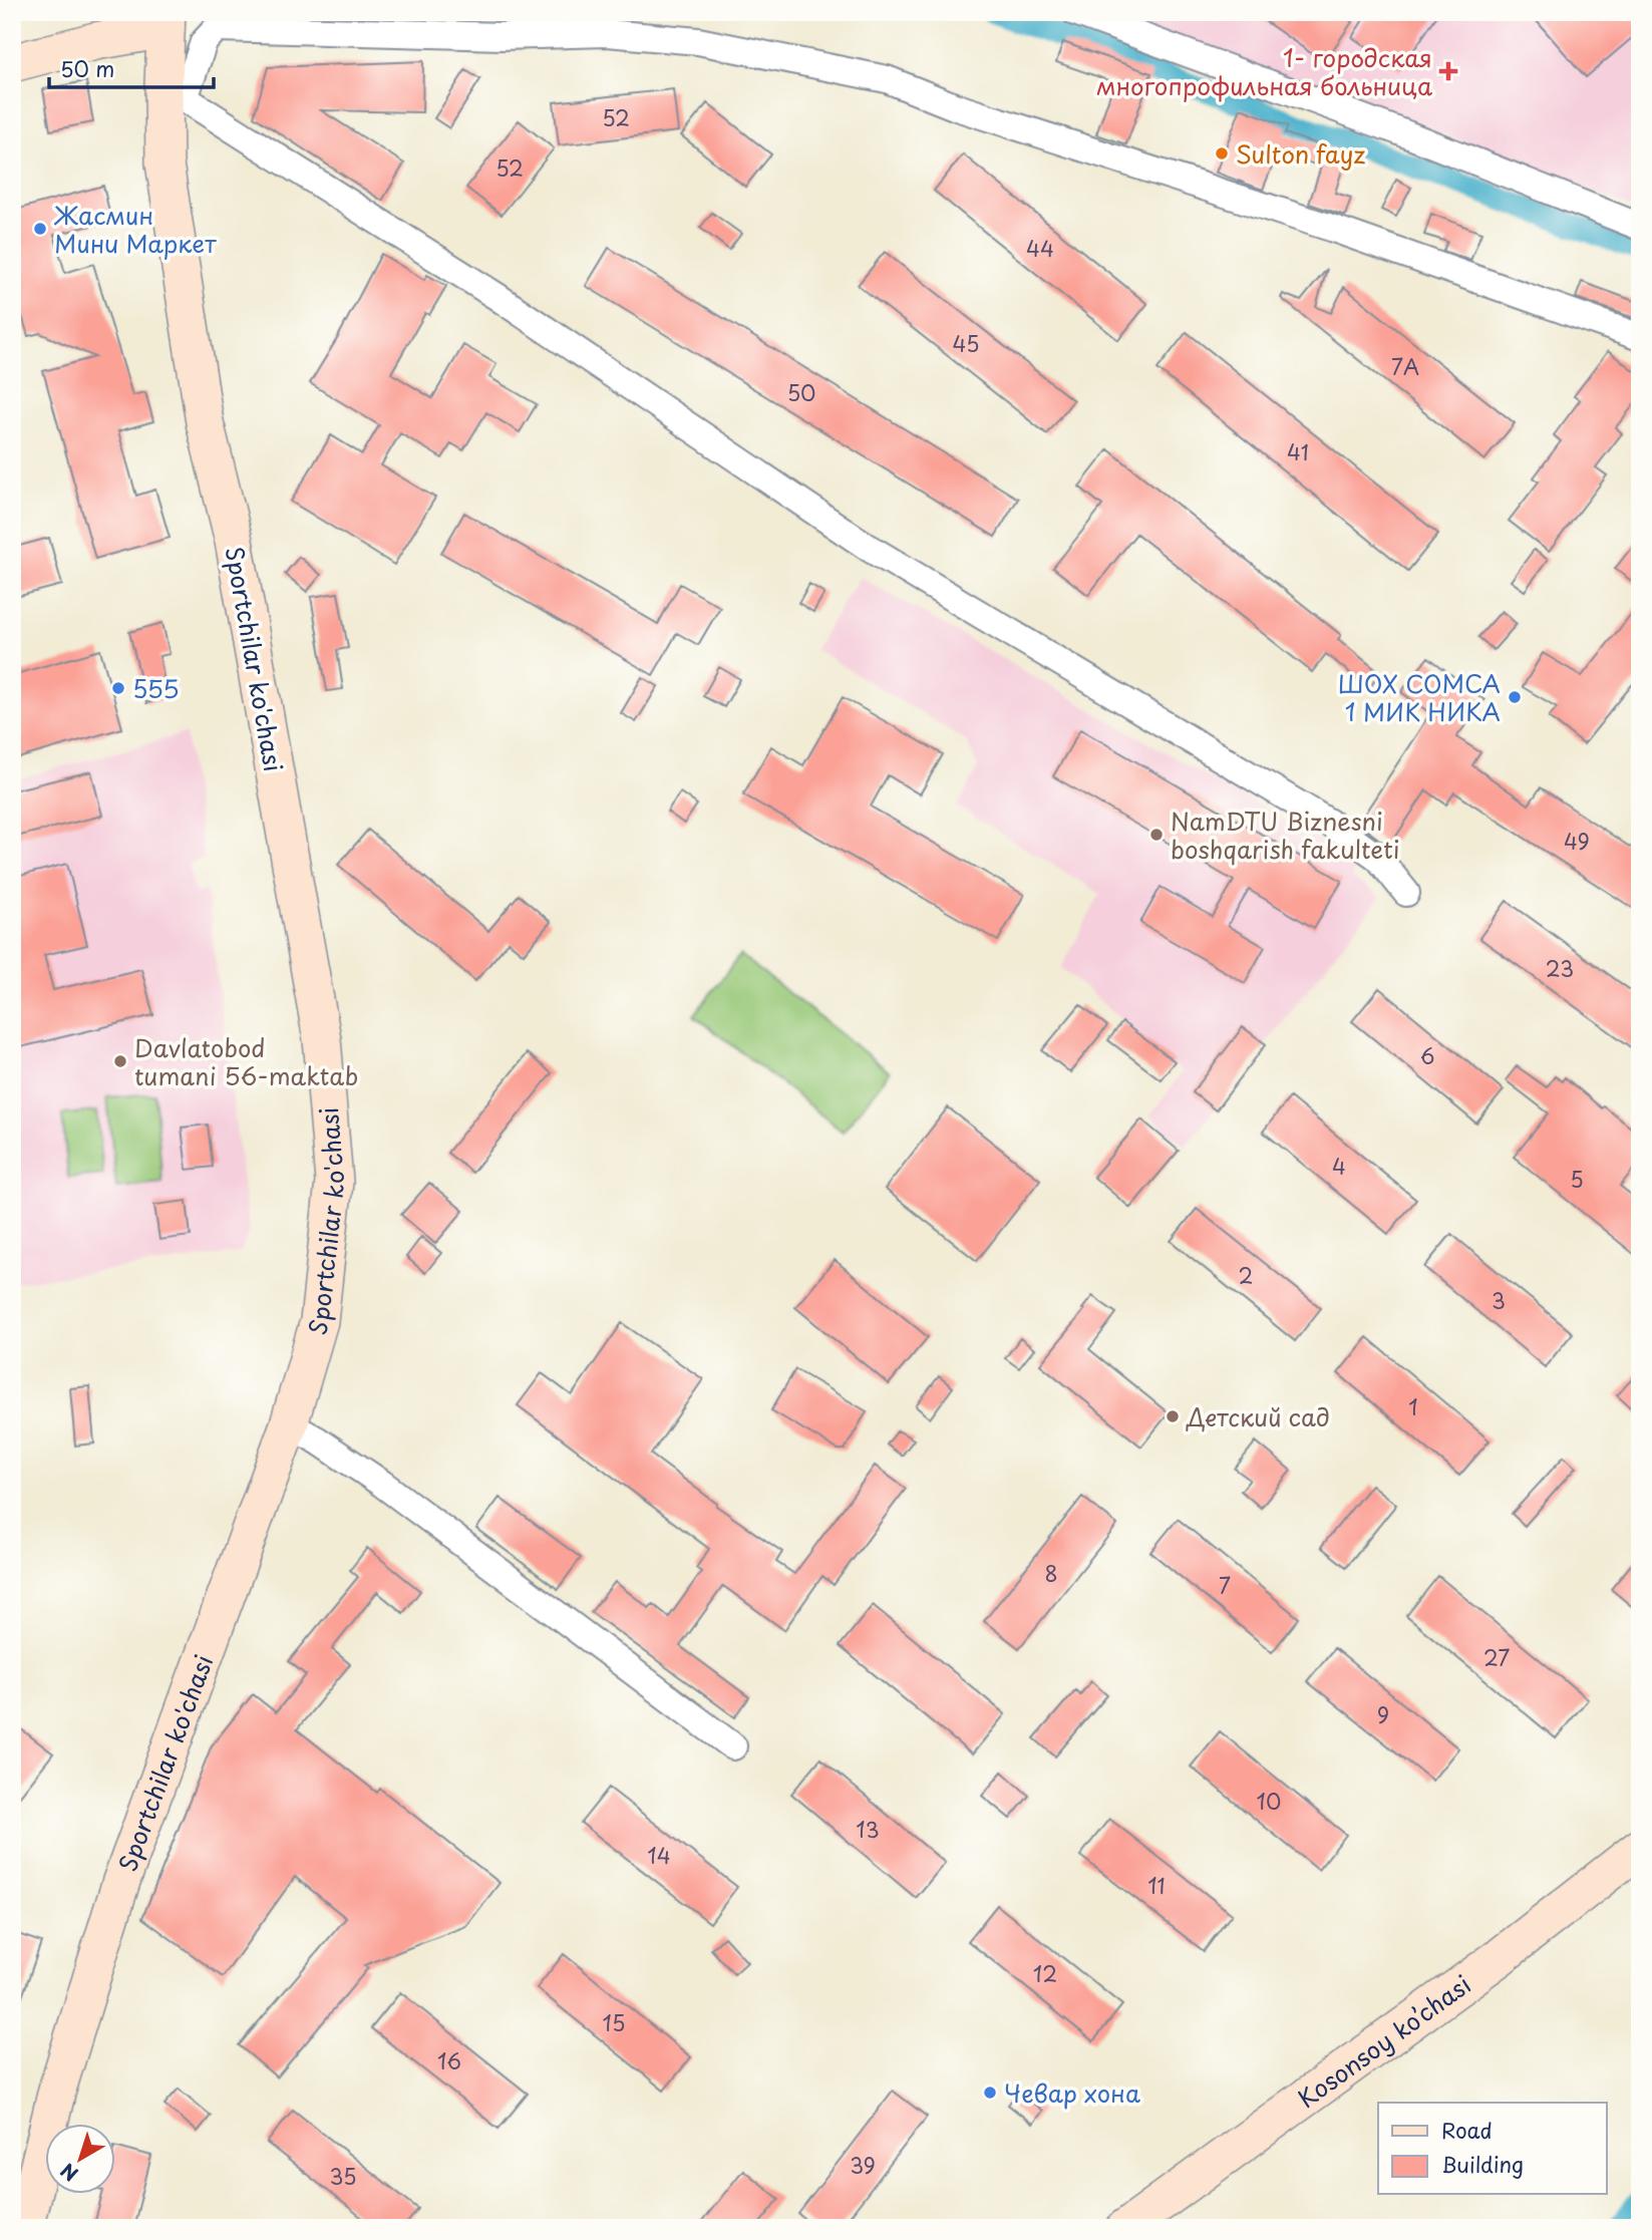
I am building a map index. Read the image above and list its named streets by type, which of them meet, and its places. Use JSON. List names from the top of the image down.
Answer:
{
  "streets": {
    "street": ["Sportchilar ko'chasi", "Kosonsoy ko’chasi"]
  },
  "places": {
    "health": ["1- городская многопрофильная больница"],
    "other": [
      "Sulton fayz",
      "Жасмин Мини Маркет",
      "555",
      "ШОХ СОМСА 1 МИК НИКА",
      "NamDTU Biznesni boshqarish fakulteti",
      "Davlatobod tumani 56-maktab",
      "Детский сад",
      "Чевар хона"
    ]
  },
  "house_numbers": [
    "52",
    "52",
    "44",
    "45",
    "7А",
    "50",
    "41",
    "49",
    "23",
    "6",
    "4",
    "5",
    "2",
    "3",
    "1",
    "8",
    "7",
    "27",
    "9",
    "10",
    "13",
    "14",
    "11",
    "12",
    "15",
    "16",
    "39",
    "35"
  ],
  "legend": ["Road", "Building"],
  "scale_bar": "50 m",
  "north": "bottom left"
}
